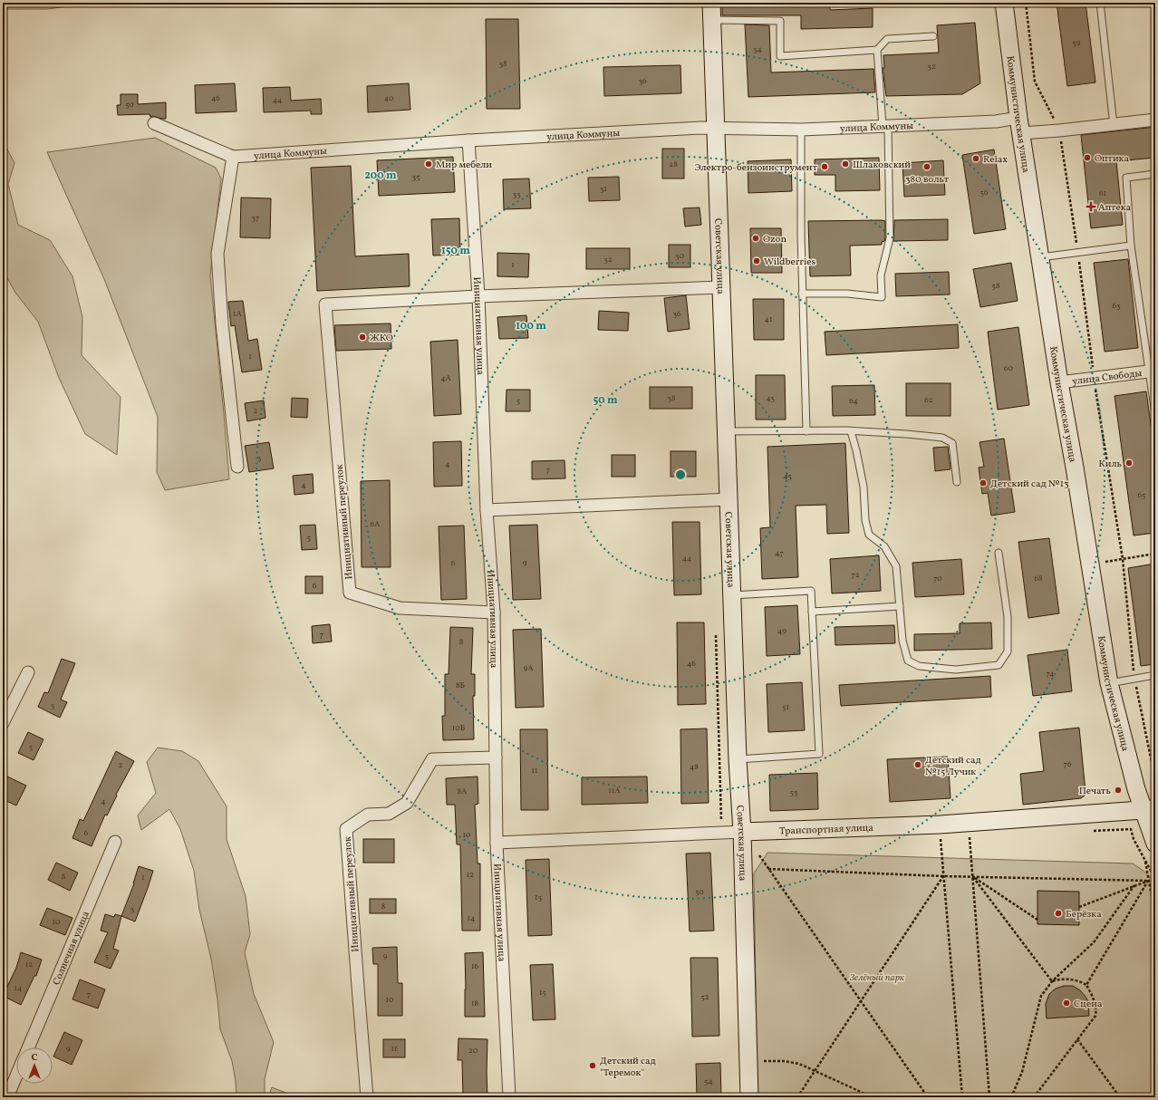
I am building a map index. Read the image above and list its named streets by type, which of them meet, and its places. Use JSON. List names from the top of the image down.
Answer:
{
  "streets": {
    "street": [
      "Коммунистическая улица",
      "улица Коммуны",
      "Советская улица",
      "Инициативная улица",
      "улица Свободы",
      "Инициативный переулок",
      "Транспортная улица",
      "Солнечная улица"
    ]
  },
  "crossings": [
    ["Коммунистическая улица", "улица Коммуны"],
    ["Коммунистическая улица", "улица Свободы"],
    ["Коммунистическая улица", "Транспортная улица"],
    ["улица Коммуны", "Советская улица"],
    ["улица Коммуны", "Инициативная улица"],
    ["Советская улица", "Транспортная улица"],
    ["Инициативная улица", "Инициативный переулок"],
    ["Инициативная улица", "Транспортная улица"]
  ],
  "parks": ["Зелёный парк"],
  "places": {
    "other": [
      "Оптика",
      "Relax",
      "Мир мебели",
      "Шлаковский",
      "Электро-бензоинструмент",
      "380 вольт",
      "Ozon",
      "Wildberries",
      "ЖКО",
      "Киль",
      "Детский сад №13",
      "Детский сад №15 Лучик",
      "Печать",
      "Берёзка",
      "Сцена",
      "Детский сад \"Теремок\""
    ],
    "health": ["Аптека"]
  },
  "house_numbers": [
    "59",
    "34",
    "38",
    "32",
    "36",
    "46",
    "40",
    "44",
    "50",
    "28",
    "35",
    "31",
    "56",
    "61",
    "33",
    "37",
    "30",
    "32",
    "1",
    "58",
    "63",
    "1А",
    "36",
    "41",
    "1",
    "60",
    "4А",
    "38",
    "43",
    "62",
    "5",
    "64",
    "2",
    "3",
    "4",
    "7",
    "45",
    "4",
    "65",
    "6А",
    "5",
    "47",
    "44",
    "6",
    "9",
    "72",
    "70",
    "68",
    "6",
    "49",
    "7",
    "8",
    "46",
    "9А",
    "74",
    "8Б",
    "3",
    "51",
    "10Б",
    "5",
    "76",
    "2",
    "48",
    "11",
    "11А",
    "8А",
    "53",
    "4",
    "6",
    "10",
    "12",
    "8",
    "1",
    "50",
    "13",
    "8",
    "3",
    "14",
    "10",
    "5",
    "9",
    "12",
    "16",
    "14",
    "15",
    "7",
    "52",
    "10",
    "18",
    "9",
    "11",
    "20",
    "54"
  ],
  "north": "top",
  "rings": [
    "200 m",
    "150 m",
    "100 m",
    "50 m"
  ]
}
